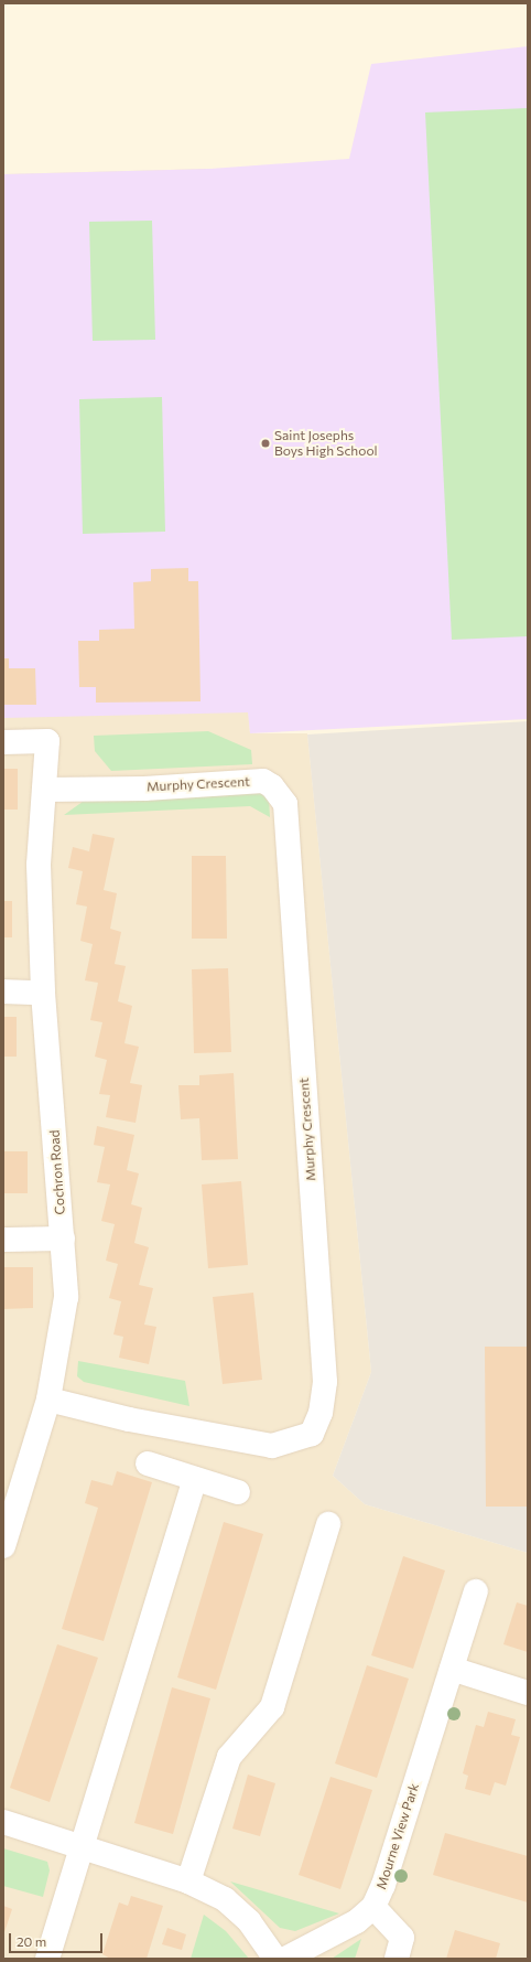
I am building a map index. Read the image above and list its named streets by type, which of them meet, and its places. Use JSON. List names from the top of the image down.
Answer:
{
  "streets": {
    "street": ["Murphy Crescent", "Cochron Road", "Mourne View Park"]
  },
  "crossings": [
    ["Murphy Crescent", "Cochron Road"]
  ],
  "places": ["Saint Josephs Boys High School"],
  "scale_bar": "20 m"
}
